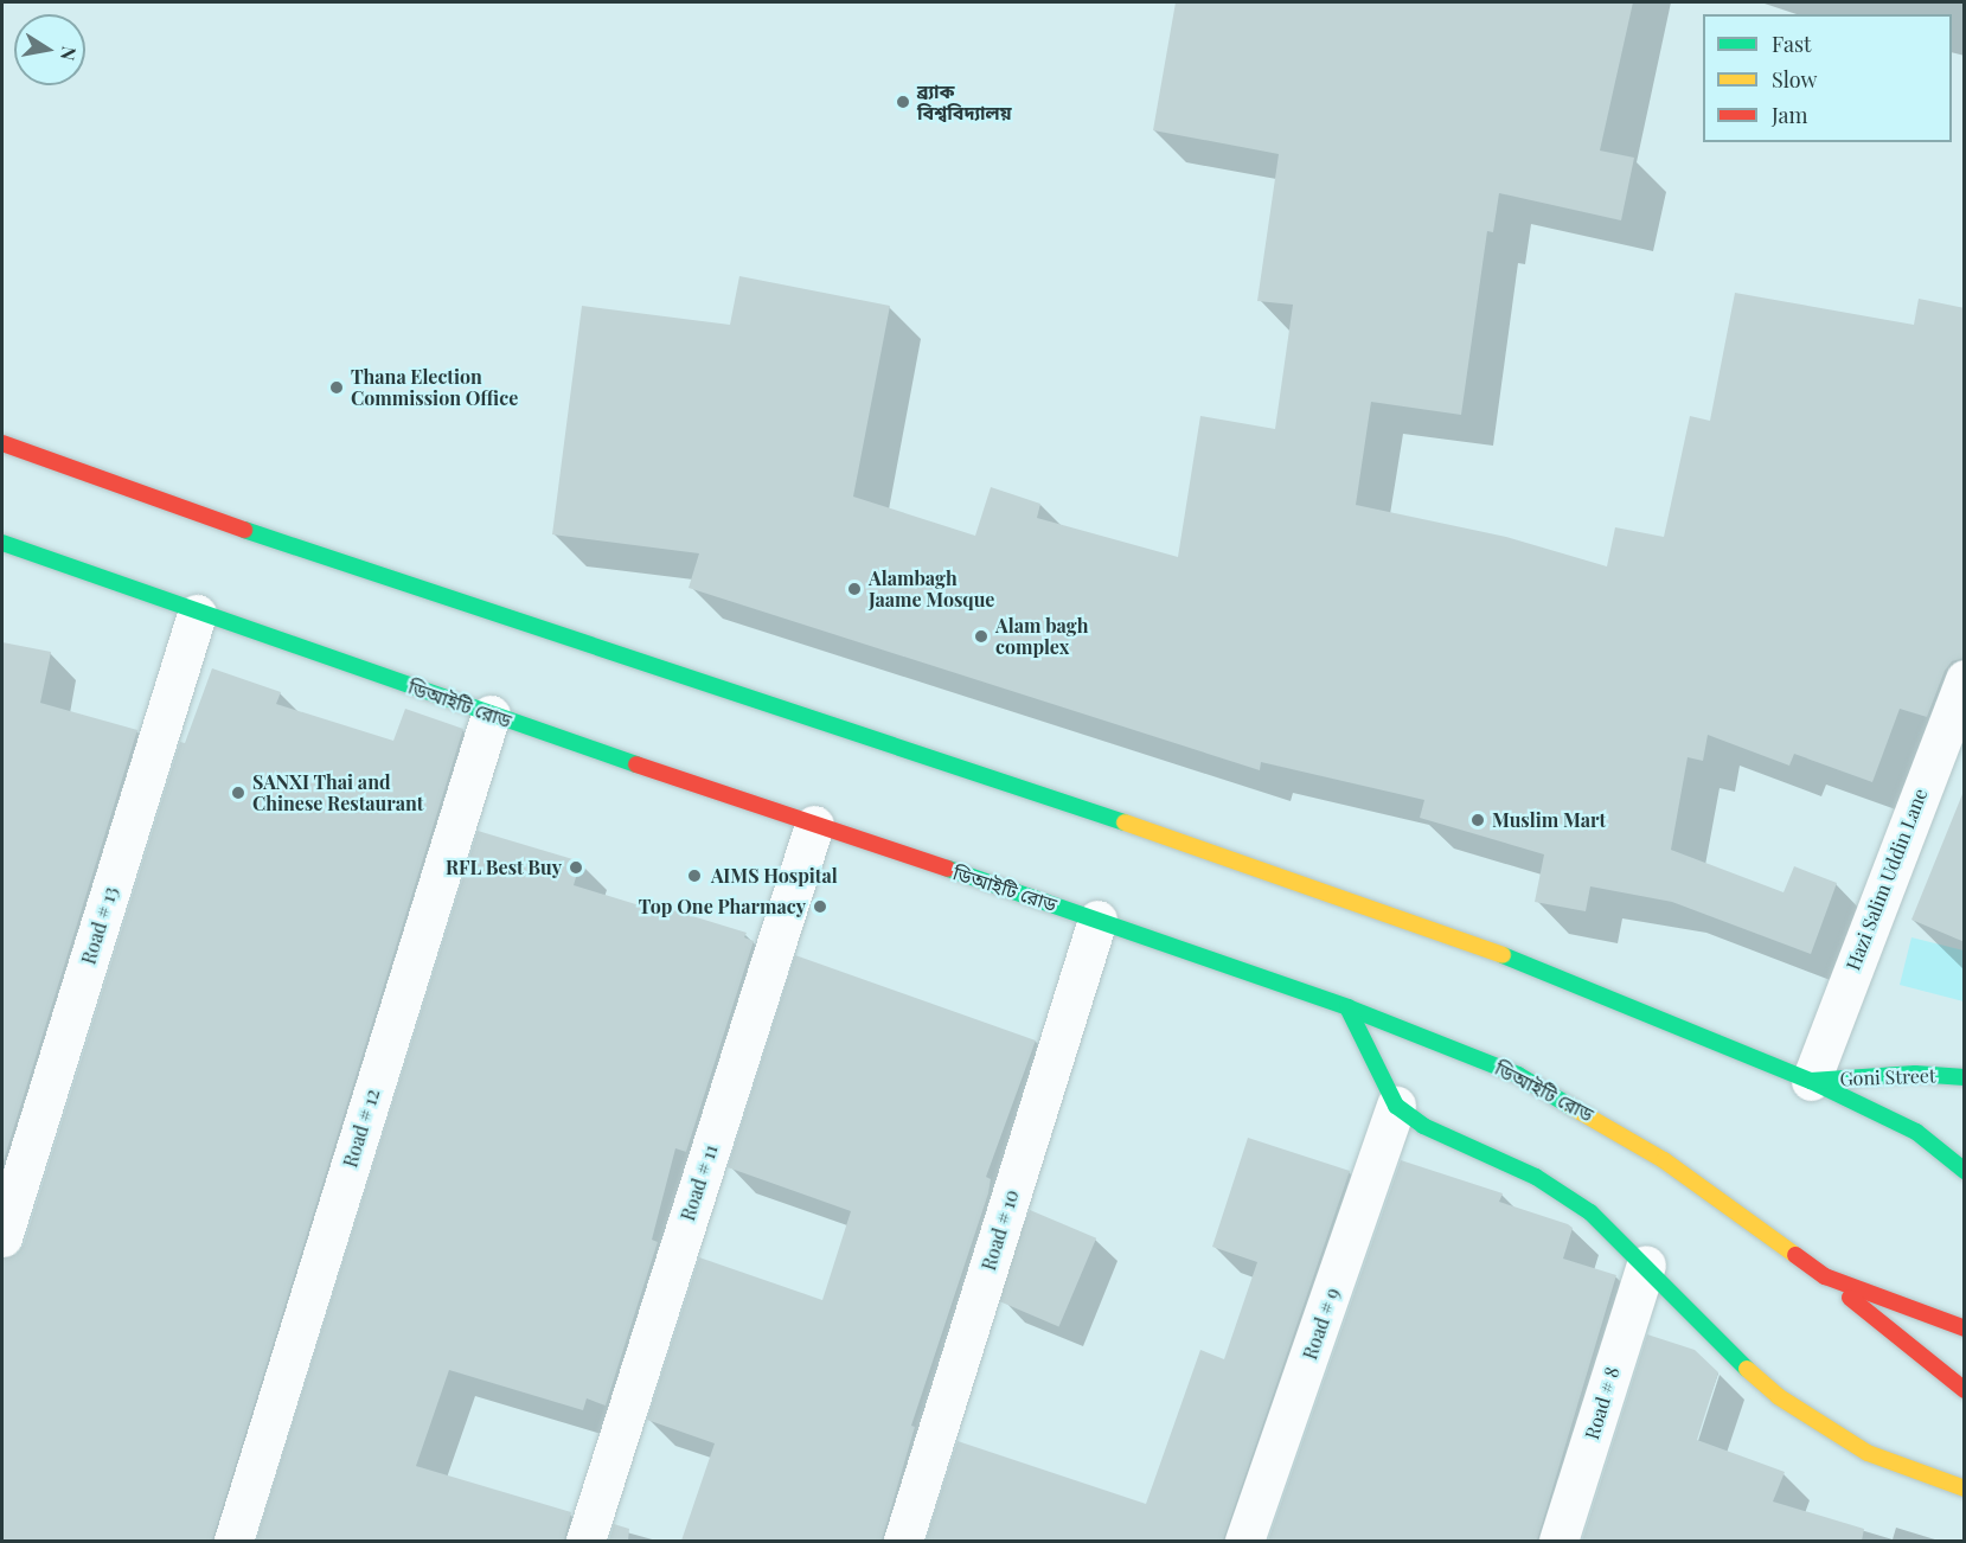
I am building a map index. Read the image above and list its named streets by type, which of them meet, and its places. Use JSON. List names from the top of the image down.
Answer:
{
  "streets": {
    "main road": ["ডিআইটি রোড", "Goni Street"],
    "street": [
      "Hazi Salim Uddin Lane",
      "Road # 13",
      "Road # 12",
      "Road # 11",
      "Road # 10",
      "Road # 9",
      "Road # 8"
    ]
  },
  "crossings": [
    ["ডিআইটি রোড", "Road # 13"],
    ["ডিআইটি রোড", "Road # 12"],
    ["ডিআইটি রোড", "Road # 11"],
    ["ডিআইটি রোড", "Road # 10"],
    ["Hazi Salim Uddin Lane", "Goni Street"]
  ],
  "places": [
    "ব্র্যাক বিশ্ববিদ্যালয়",
    "Thana Election Commission Office",
    "Alambagh Jaame Mosque",
    "Alam bagh complex",
    "SANXI Thai and Chinese Restaurant",
    "Muslim Mart",
    "RFL Best Buy",
    "AIMS Hospital",
    "Top One Pharmacy"
  ],
  "legend": ["Fast", "Slow", "Jam"],
  "north": "right"
}
